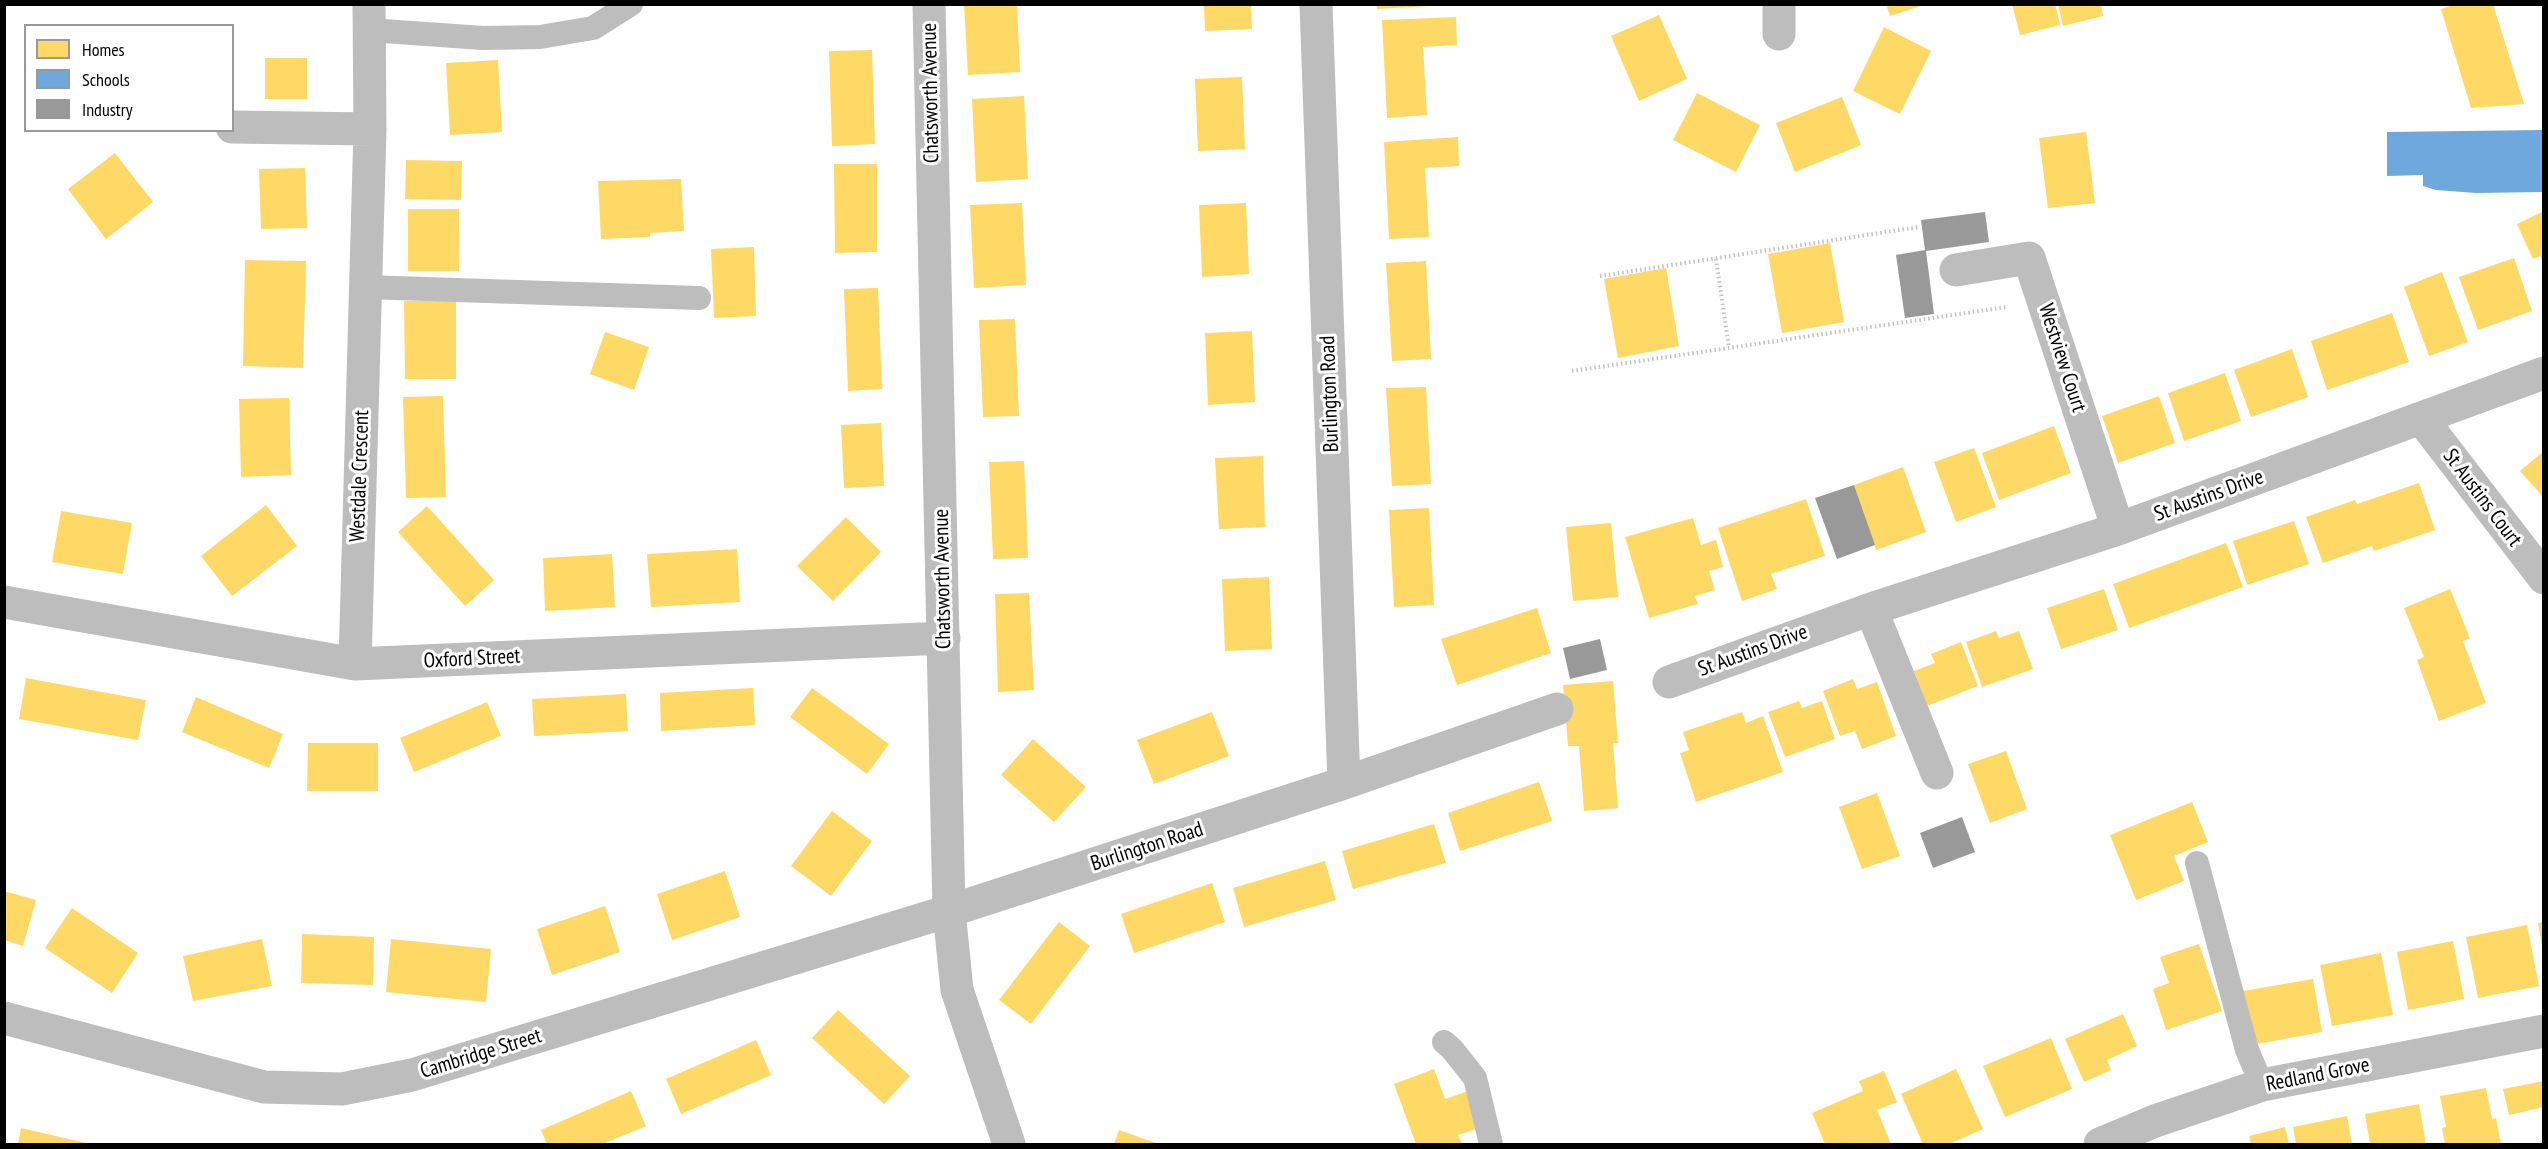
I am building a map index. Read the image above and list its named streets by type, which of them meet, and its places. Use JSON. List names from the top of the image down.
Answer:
{
  "streets": {
    "street": [
      "Chatsworth Avenue",
      "Westview Court",
      "Burlington Road",
      "Westdale Crescent",
      "St Austins Drive",
      "St Austins Court",
      "Oxford Street",
      "Cambridge Street",
      "Redland Grove"
    ]
  },
  "crossings": [
    ["Chatsworth Avenue", "Burlington Road"],
    ["Chatsworth Avenue", "Oxford Street"],
    ["Chatsworth Avenue", "Cambridge Street"],
    ["Westview Court", "St Austins Drive"],
    ["Burlington Road", "Cambridge Street"],
    ["Westdale Crescent", "Oxford Street"],
    ["St Austins Drive", "St Austins Court"]
  ],
  "legend": ["Homes", "Schools", "Industry"]
}
